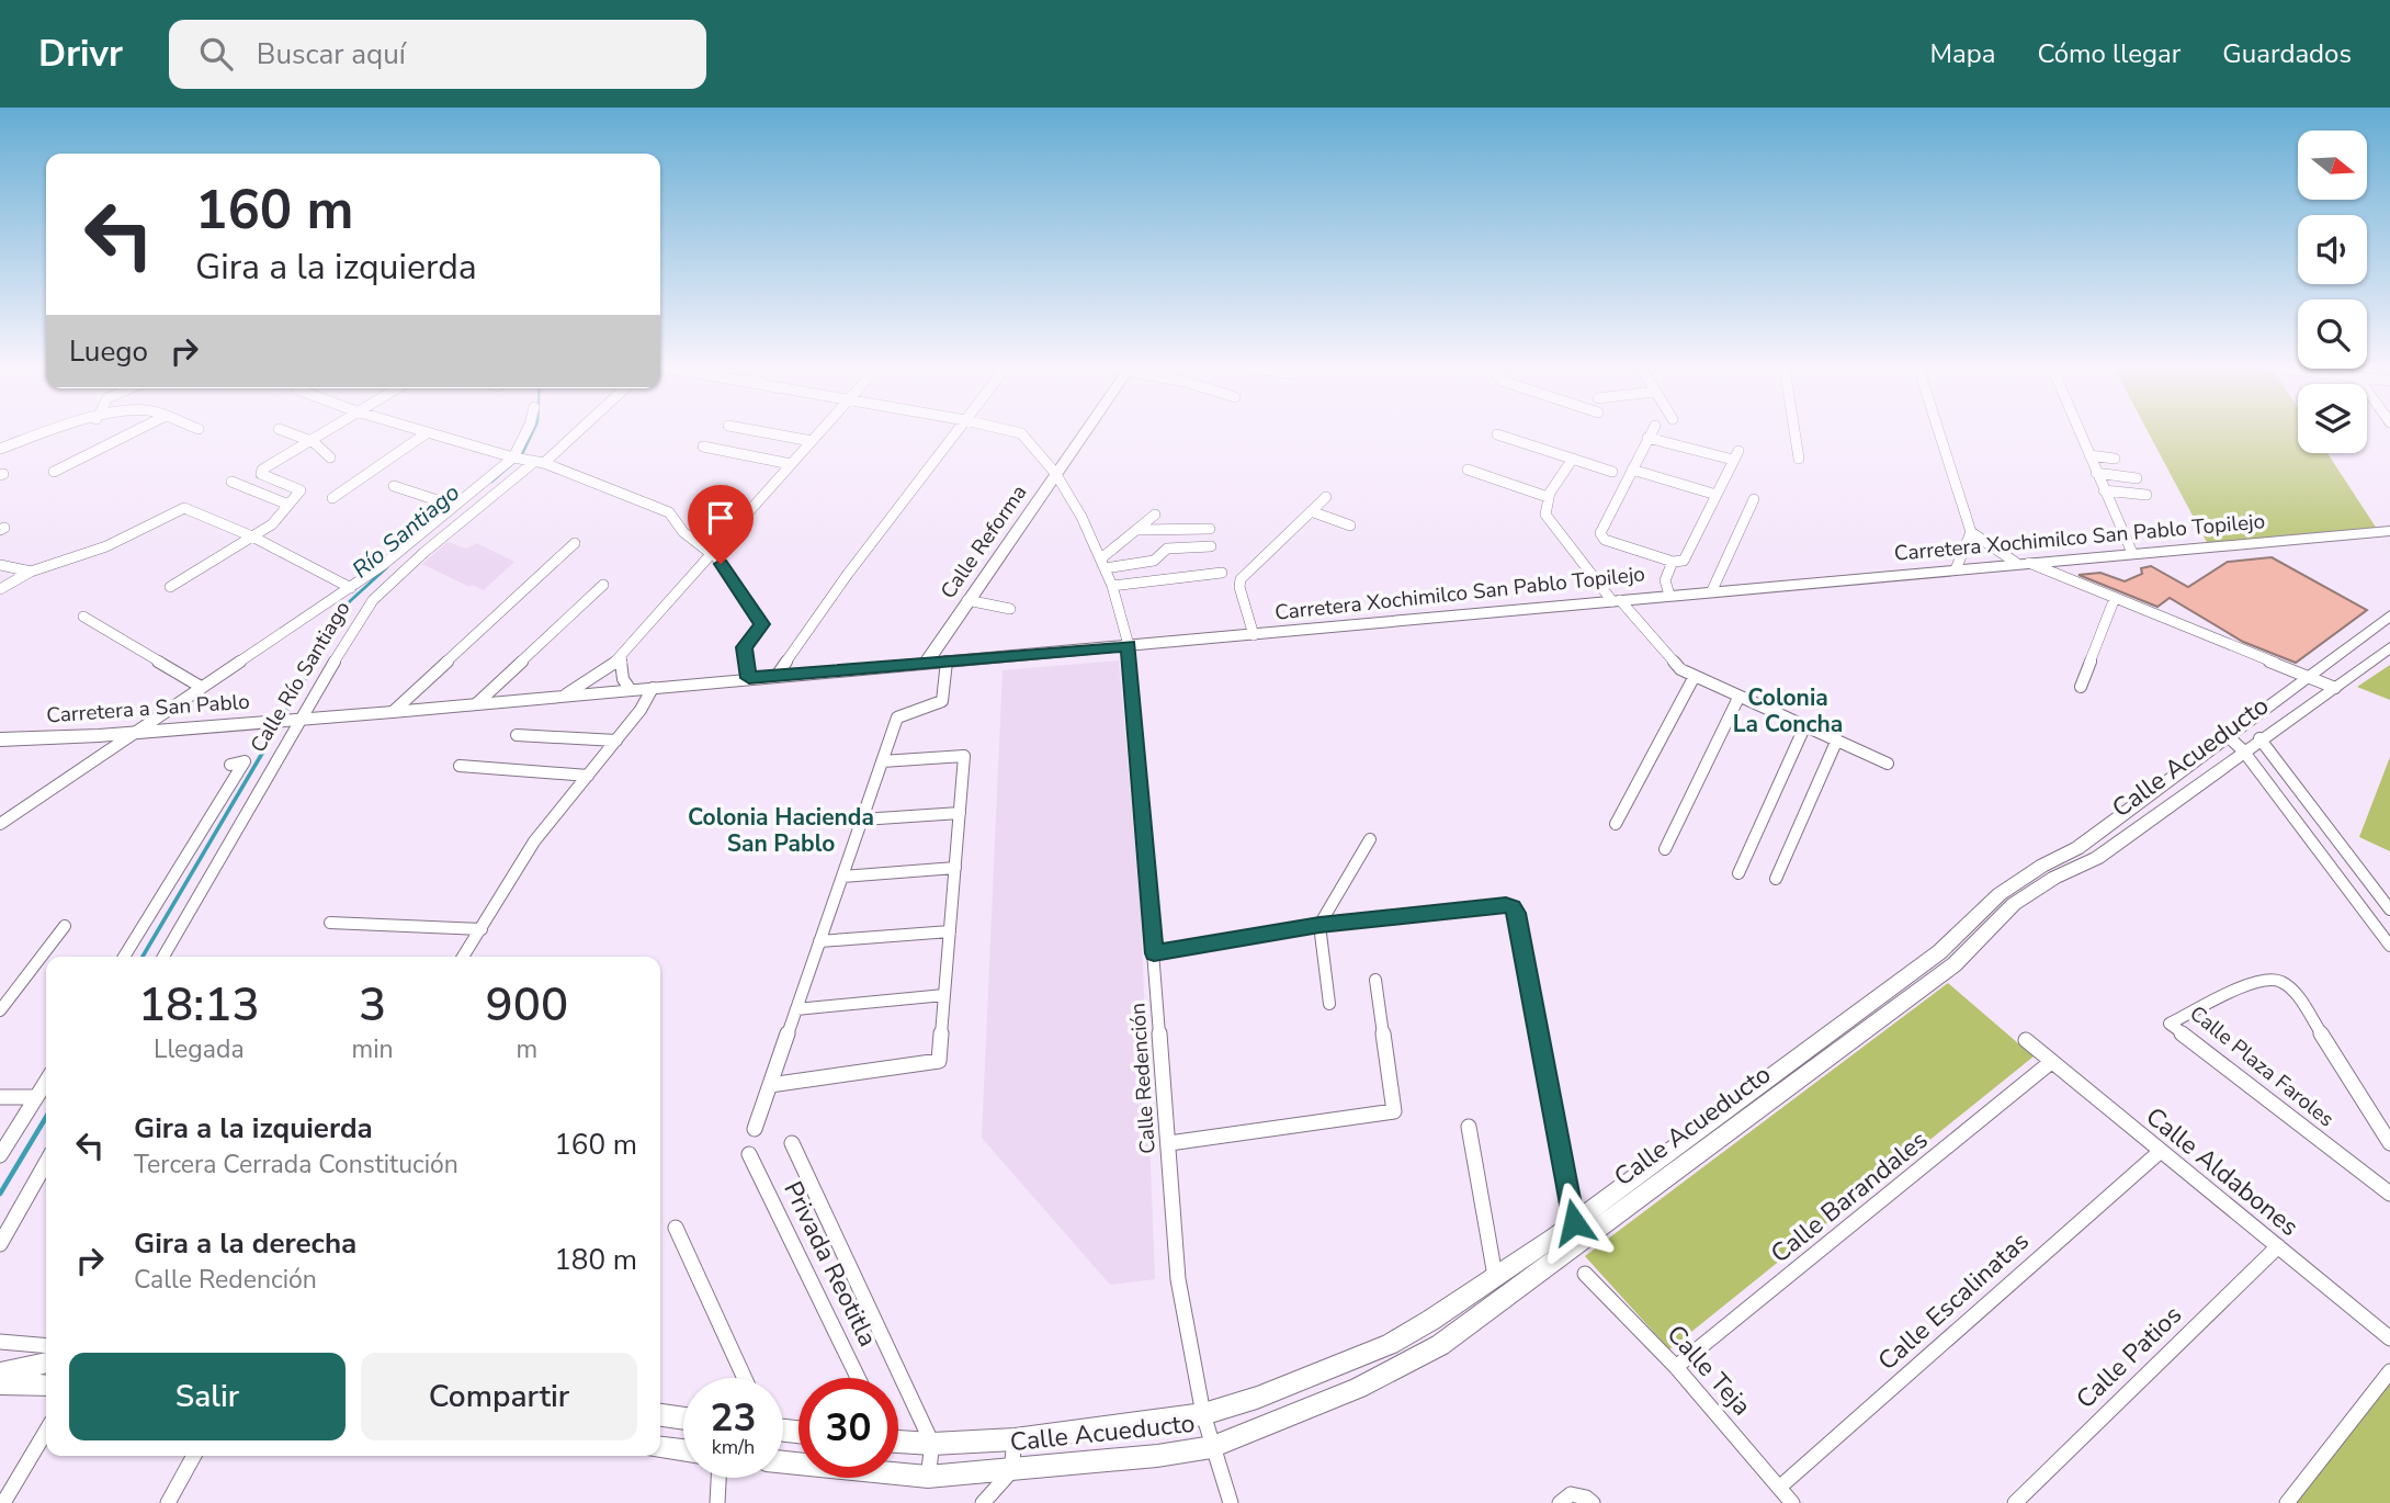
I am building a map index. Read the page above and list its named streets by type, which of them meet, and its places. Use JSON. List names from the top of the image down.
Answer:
{
  "streets": {
    "main road": ["Carretera Xochimilco San Pablo Topilejo", "Carretera a San Pablo"],
    "street": [
      "Calle Reforma",
      "Calle Río Santiago",
      "Calle Acueducto",
      "Calle Plaza Faroles",
      "Calle Redención",
      "Calle Aldabones",
      "Calle Barandales",
      "Privada Reotitla",
      "Calle Escalinatas",
      "Calle Patios",
      "Calle Teja"
    ]
  },
  "crossings": [
    ["Carretera Xochimilco San Pablo Topilejo", "Calle Reforma"],
    ["Carretera Xochimilco San Pablo Topilejo", "Carretera a San Pablo"],
    ["Carretera Xochimilco San Pablo Topilejo", "Calle Redención"],
    ["Calle Reforma", "Calle Redención"],
    ["Calle Río Santiago", "Carretera a San Pablo"],
    ["Calle Acueducto", "Calle Redención"],
    ["Calle Aldabones", "Calle Barandales"],
    ["Calle Aldabones", "Calle Escalinatas"],
    ["Calle Aldabones", "Calle Patios"],
    ["Calle Barandales", "Calle Teja"],
    ["Calle Escalinatas", "Calle Teja"]
  ],
  "districts": ["Colonia La Concha", "Colonia Hacienda San Pablo"],
  "water": ["Río Santiago"],
  "north": "right",
  "page": {
    "header": "Drivr",
    "search": "Buscar aquí",
    "nav": ["Mapa", "Cómo llegar", "Guardados"],
    "turn": ["160 m", "Gira a la izquierda"],
    "then": "Luego",
    "eta": [
      "18:13",
      "Llegada",
      "3",
      "min",
      "900",
      "m"
    ],
    "list": [
      {
        "name": "Gira a la izquierda",
        "note": "Tercera Cerrada Constitución",
        "value": "160 m"
      },
      {
        "name": "Gira a la derecha",
        "note": "Calle Redención",
        "value": "180 m"
      }
    ],
    "buttons": ["Salir", "Compartir"],
    "speed": "23 km/h",
    "limit": "30"
  }
}
